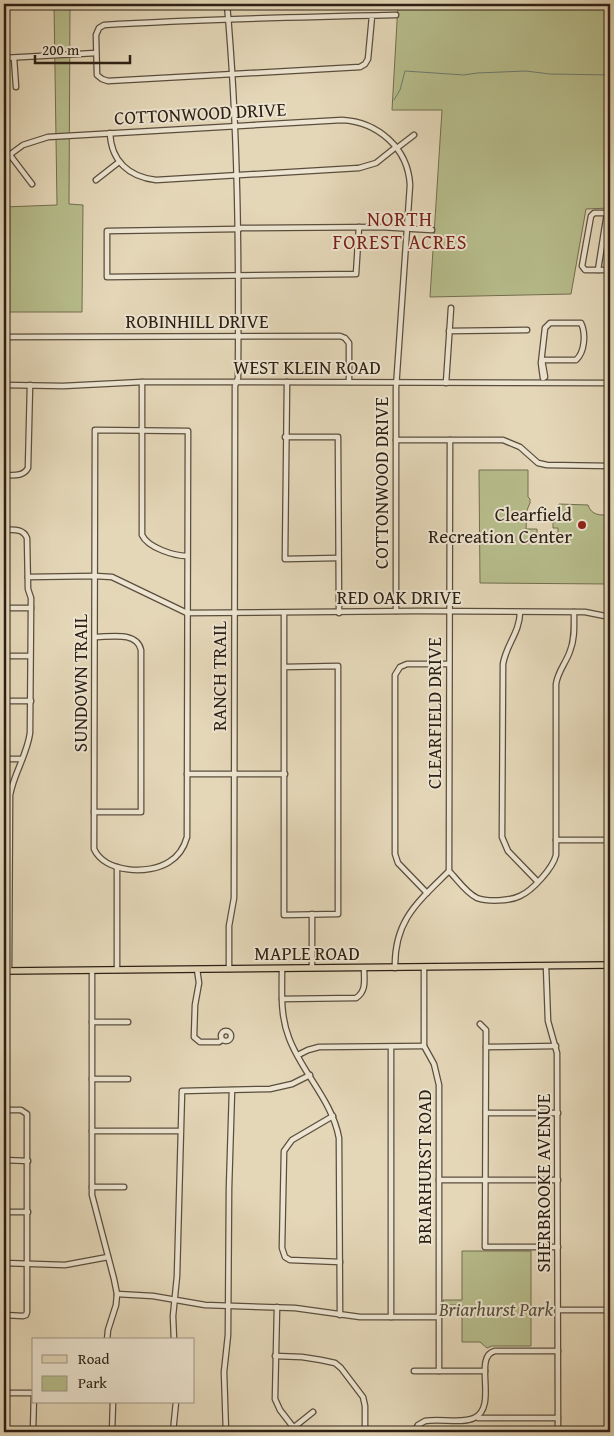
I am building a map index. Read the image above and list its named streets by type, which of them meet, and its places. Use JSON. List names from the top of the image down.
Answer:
{
  "streets": {
    "main road": ["MAPLE ROAD"],
    "street": [
      "COTTONWOOD DRIVE",
      "ROBINHILL DRIVE",
      "WEST KLEIN ROAD",
      "RED OAK DRIVE",
      "RANCH TRAIL",
      "SUNDOWN TRAIL",
      "CLEARFIELD DRIVE",
      "BRIARHURST ROAD",
      "SHERBROOKE AVENUE"
    ]
  },
  "crossings": [
    ["COTTONWOOD DRIVE", "WEST KLEIN ROAD"],
    ["COTTONWOOD DRIVE", "RED OAK DRIVE"],
    ["COTTONWOOD DRIVE", "RANCH TRAIL"],
    ["ROBINHILL DRIVE", "WEST KLEIN ROAD"],
    ["ROBINHILL DRIVE", "RANCH TRAIL"],
    ["WEST KLEIN ROAD", "RANCH TRAIL"],
    ["RED OAK DRIVE", "RANCH TRAIL"],
    ["RED OAK DRIVE", "SUNDOWN TRAIL"],
    ["RED OAK DRIVE", "CLEARFIELD DRIVE"],
    ["RANCH TRAIL", "MAPLE ROAD"],
    ["MAPLE ROAD", "BRIARHURST ROAD"],
    ["MAPLE ROAD", "SHERBROOKE AVENUE"]
  ],
  "districts": ["NORTH FOREST ACRES"],
  "parks": ["Briarhurst Park"],
  "places": ["Clearfield Recreation Center"],
  "legend": ["Road", "Park"],
  "scale_bar": "200 m"
}
